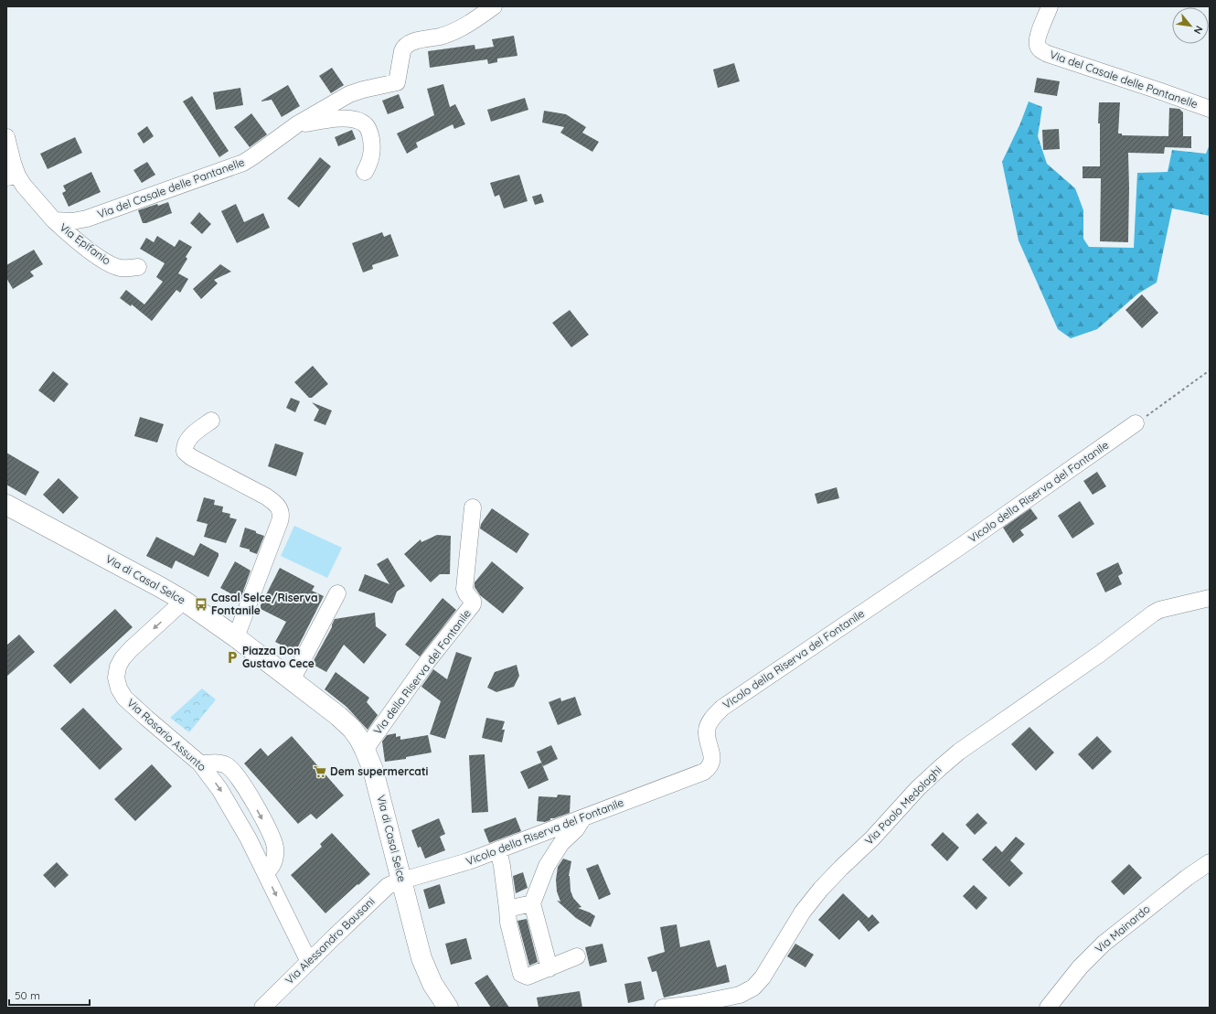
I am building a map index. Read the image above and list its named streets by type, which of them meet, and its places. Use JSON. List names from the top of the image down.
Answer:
{
  "streets": {
    "main road": ["Via di Casal Selce"],
    "street": [
      "Via del Casale delle Pantanelle",
      "Via Epifanio",
      "Vicolo della Riserva del Fontanile",
      "Via della Riserva del Fontanile",
      "Via Rosario Assunto",
      "Via Paolo Medolaghi",
      "Via Mainardo",
      "Via Alessandro Bausani"
    ]
  },
  "crossings": [
    ["Via del Casale delle Pantanelle", "Via Epifanio"],
    ["Vicolo della Riserva del Fontanile", "Via di Casal Selce"],
    ["Vicolo della Riserva del Fontanile", "Via Alessandro Bausani"],
    ["Via di Casal Selce", "Via della Riserva del Fontanile"],
    ["Via di Casal Selce", "Via Rosario Assunto"],
    ["Via di Casal Selce", "Via Alessandro Bausani"],
    ["Via Rosario Assunto", "Via Alessandro Bausani"]
  ],
  "one_way": ["Via Rosario Assunto"],
  "places": {
    "bus stop": ["Casal Selce/Riserva Fontanile"],
    "parking": ["Piazza Don Gustavo Cece"],
    "supermarket": ["Dem supermercati"]
  },
  "scale_bar": "50 m",
  "north": "bottom right"
}
